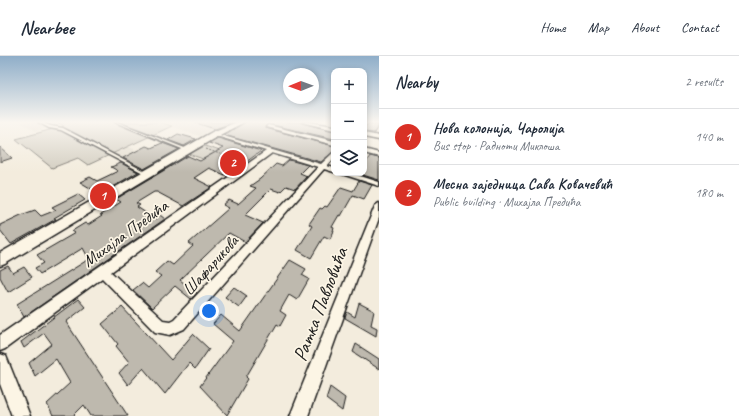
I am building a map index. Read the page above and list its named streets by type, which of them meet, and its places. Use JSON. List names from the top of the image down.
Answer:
{
  "streets": {
    "street": ["Михајла Предића", "Шафарикова", "Ратка Павловића"]
  },
  "crossings": [
    ["Михајла Предића", "Шафарикова"]
  ],
  "north": "left",
  "page": {
    "header": "Nearbee",
    "nav": [
      "Home",
      "Map",
      "About",
      "Contact"
    ],
    "heading": ["Nearby", "2 results"],
    "map_buttons": ["+", "−"],
    "list": [
      {
        "mark": "1",
        "name": "Нова колонија, Чаролија",
        "note": "Bus stop · Радноти Миклоша",
        "value": "140 m"
      },
      {
        "mark": "2",
        "name": "Месна заједница Сава Ковачевић",
        "note": "Public building · Михајла Предића",
        "value": "180 m"
      }
    ],
    "pins": ["2", "1"]
  }
}
